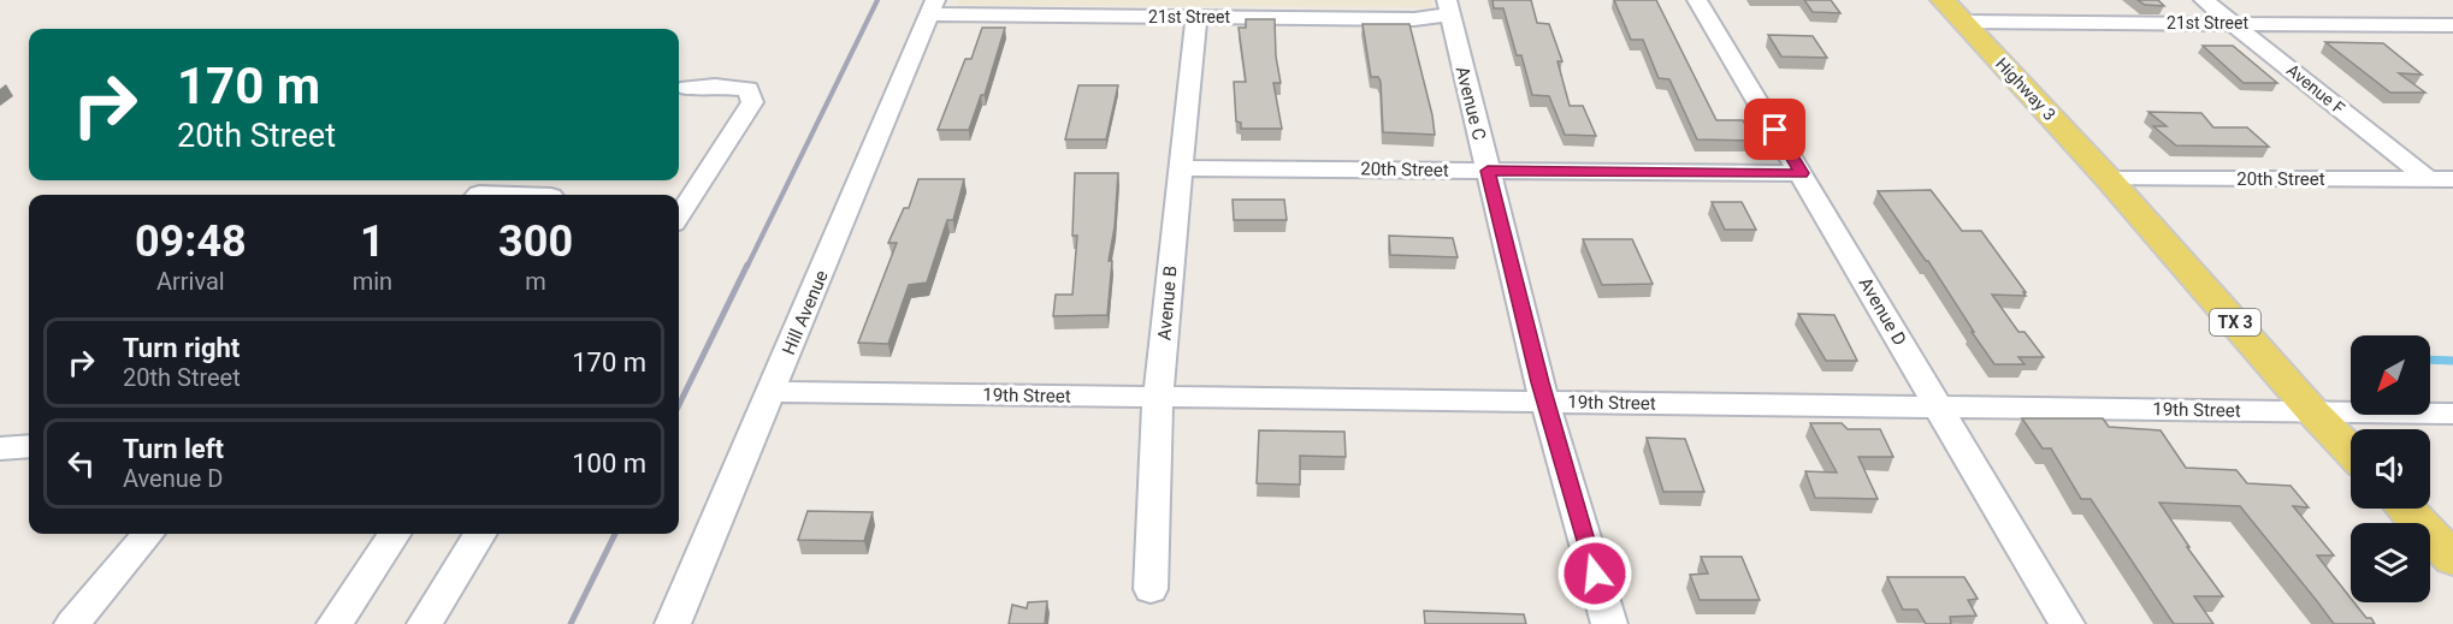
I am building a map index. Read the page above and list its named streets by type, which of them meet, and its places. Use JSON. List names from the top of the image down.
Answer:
{
  "streets": {
    "main road": ["Highway 3", "TX 3"],
    "street": [
      "21st Street",
      "Avenue F",
      "Avenue C",
      "20th Street",
      "Avenue B",
      "Avenue D",
      "Hill Avenue",
      "19th Street"
    ]
  },
  "crossings": [
    ["21st Street", "Highway 3"],
    ["21st Street", "Avenue F"],
    ["21st Street", "Avenue C"],
    ["21st Street", "Avenue B"],
    ["21st Street", "Hill Avenue"],
    ["Highway 3", "20th Street"],
    ["Highway 3", "TX 3"],
    ["Avenue F", "20th Street"],
    ["Avenue C", "20th Street"],
    ["Avenue C", "19th Street"],
    ["20th Street", "Avenue B"],
    ["20th Street", "Avenue D"],
    ["20th Street", "TX 3"],
    ["Avenue B", "19th Street"],
    ["Avenue D", "19th Street"],
    ["Hill Avenue", "19th Street"],
    ["TX 3", "19th Street"]
  ],
  "north": "bottom left",
  "page": {
    "turn": ["170 m", "20th Street"],
    "eta": [
      "09:48",
      "Arrival",
      "1",
      "min",
      "300",
      "m"
    ],
    "list": [
      {
        "name": "Turn right",
        "note": "20th Street",
        "value": "170 m"
      },
      {
        "name": "Turn left",
        "note": "Avenue D",
        "value": "100 m"
      }
    ]
  }
}
